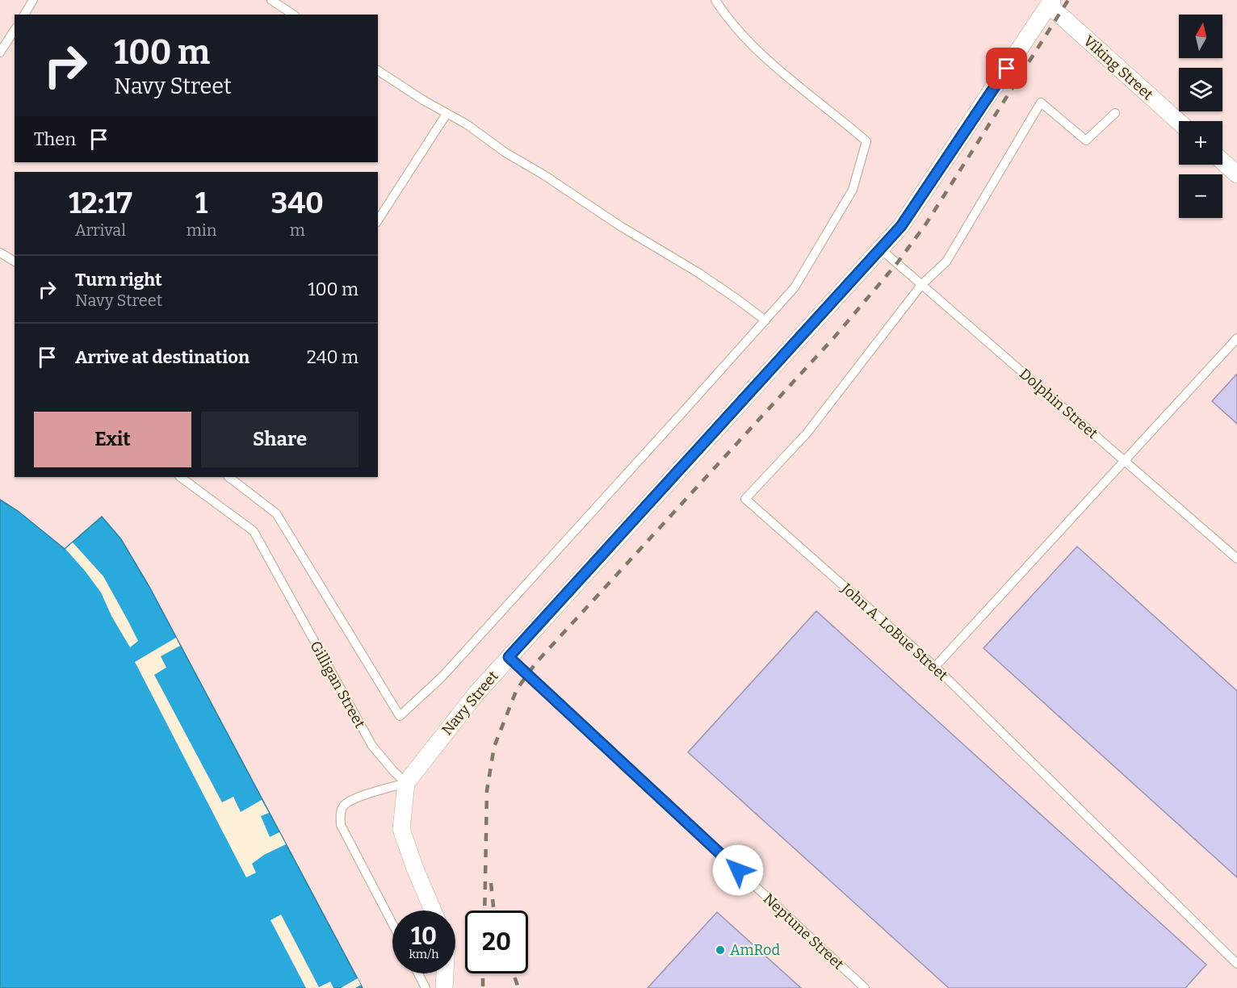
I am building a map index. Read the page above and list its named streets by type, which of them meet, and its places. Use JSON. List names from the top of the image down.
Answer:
{
  "streets": {
    "street": ["Viking Street", "Navy Street"],
    "lane": [
      "Dolphin Street",
      "John A. LoBue Street",
      "Gilligan Street",
      "Neptune Street"
    ]
  },
  "crossings": [
    ["Viking Street", "Navy Street"],
    ["Dolphin Street", "John A. LoBue Street"],
    ["Dolphin Street", "Navy Street"],
    ["Gilligan Street", "Navy Street"],
    ["Navy Street", "Neptune Street"]
  ],
  "places": ["AmRod"],
  "north": "top",
  "page": {
    "map_buttons": ["+", "−"],
    "turn": ["100 m", "Navy Street"],
    "then": "Then",
    "eta": [
      "12:17",
      "Arrival",
      "1",
      "min",
      "340",
      "m"
    ],
    "list": [
      {
        "name": "Turn right",
        "note": "Navy Street",
        "value": "100 m"
      },
      {
        "name": "Arrive at destination",
        "value": "240 m"
      }
    ],
    "buttons": ["Exit", "Share"],
    "speed": "10 km/h",
    "limit": "20"
  }
}
